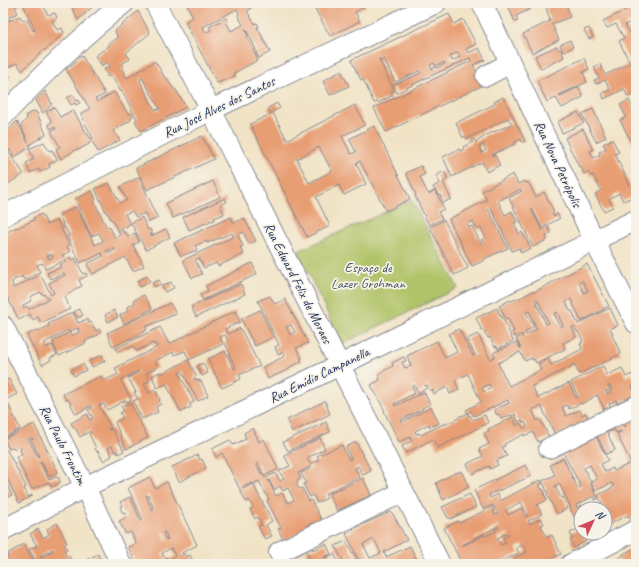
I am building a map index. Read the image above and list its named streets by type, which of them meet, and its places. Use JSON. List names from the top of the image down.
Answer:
{
  "streets": {
    "street": [
      "Rua José Alves dos Santos",
      "Rua Nova Petrópolis",
      "Rua Edward Felix de Moraes",
      "Rua Emídio Campanella",
      "Rua Paulo Frontim"
    ]
  },
  "crossings": [
    ["Rua José Alves dos Santos", "Rua Edward Felix de Moraes"],
    ["Rua Nova Petrópolis", "Rua Emídio Campanella"],
    ["Rua Edward Felix de Moraes", "Rua Emídio Campanella"],
    ["Rua Emídio Campanella", "Rua Paulo Frontim"]
  ],
  "parks": ["Espaço de Lazer Grohman"],
  "north": "top right"
}
